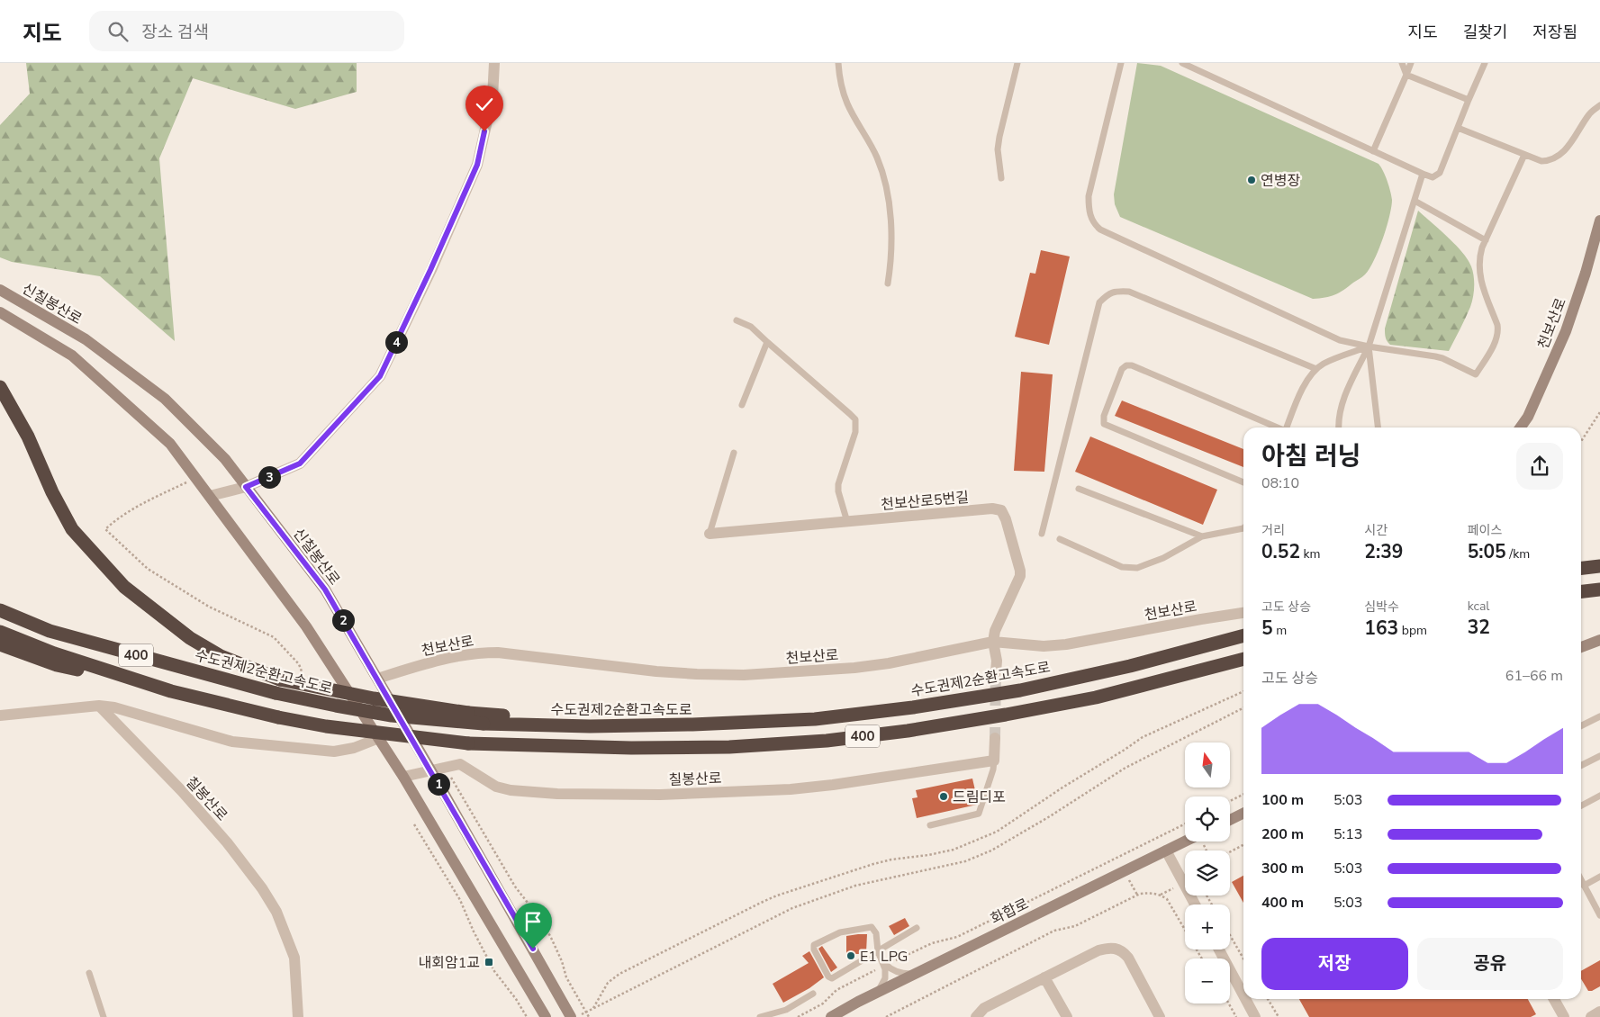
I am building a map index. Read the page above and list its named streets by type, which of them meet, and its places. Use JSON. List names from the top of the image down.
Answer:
{
  "streets": {
    "highway": ["400", "수도권제2순환고속도로"],
    "street": [
      "신칠봉산로",
      "천보산로",
      "천보산로5번길",
      "칠봉산로",
      "화합로"
    ]
  },
  "crossings": [
    ["신칠봉산로", "천보산로"],
    ["신칠봉산로", "칠봉산로"],
    ["천보산로", "천보산로5번길"]
  ],
  "places": {
    "other": ["연병장", "드림디포", "E1 LPG"],
    "transit": ["내회암1교"]
  },
  "north": "top",
  "page": {
    "header": "지도",
    "search": "장소 검색",
    "nav": ["지도", "길찾기", "저장됨"],
    "pins": [
      "4",
      "3",
      "2",
      "1"
    ],
    "heading": ["아침 러닝", "08:10"],
    "stats": [
      ["거리", "0.52 km"],
      ["시간", "2:39"],
      ["페이스", "5:05 /km"],
      ["고도 상승", "5 m"],
      ["심박수", "163 bpm"],
      ["kcal", "32"]
    ],
    "chart": ["고도 상승", "61–66 m"],
    "map_buttons": ["+", "−"],
    "list": [
      {
        "name": "100 m",
        "note": "5:03"
      },
      {
        "name": "200 m",
        "note": "5:13"
      },
      {
        "name": "300 m",
        "note": "5:03"
      },
      {
        "name": "400 m",
        "note": "5:03"
      }
    ],
    "buttons": ["저장", "공유"]
  }
}
